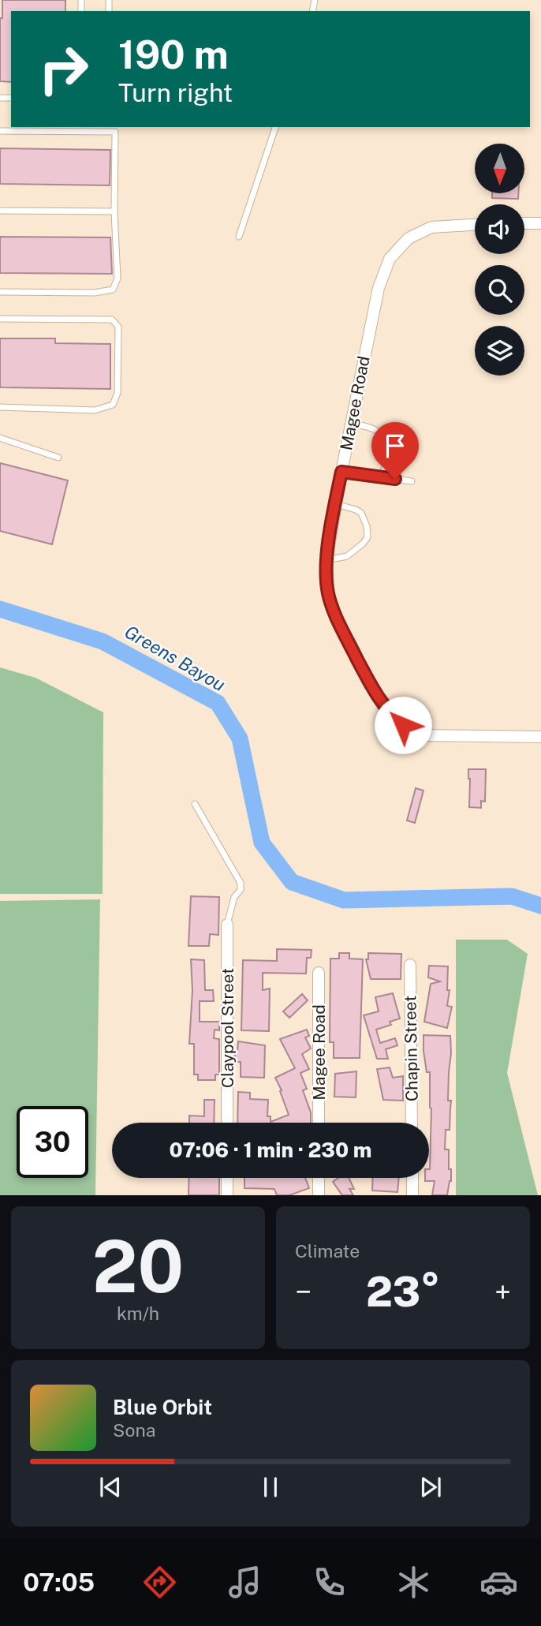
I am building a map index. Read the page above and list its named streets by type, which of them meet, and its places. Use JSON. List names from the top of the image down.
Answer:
{
  "streets": {
    "street": ["Magee Road", "Claypool Street", "Chapin Street"]
  },
  "water": ["Greens Bayou"],
  "north": "bottom",
  "page": {
    "turn": ["190 m", "Turn right"],
    "limit": "30",
    "trip": "07:06 · 1 min · 230 m",
    "tile": [
      ["20", "km/h"],
      "Climate"
    ],
    "heat": ["−", "23°", "+"],
    "song": ["Blue Orbit", "Sona"],
    "tabs": "07:05"
  }
}
